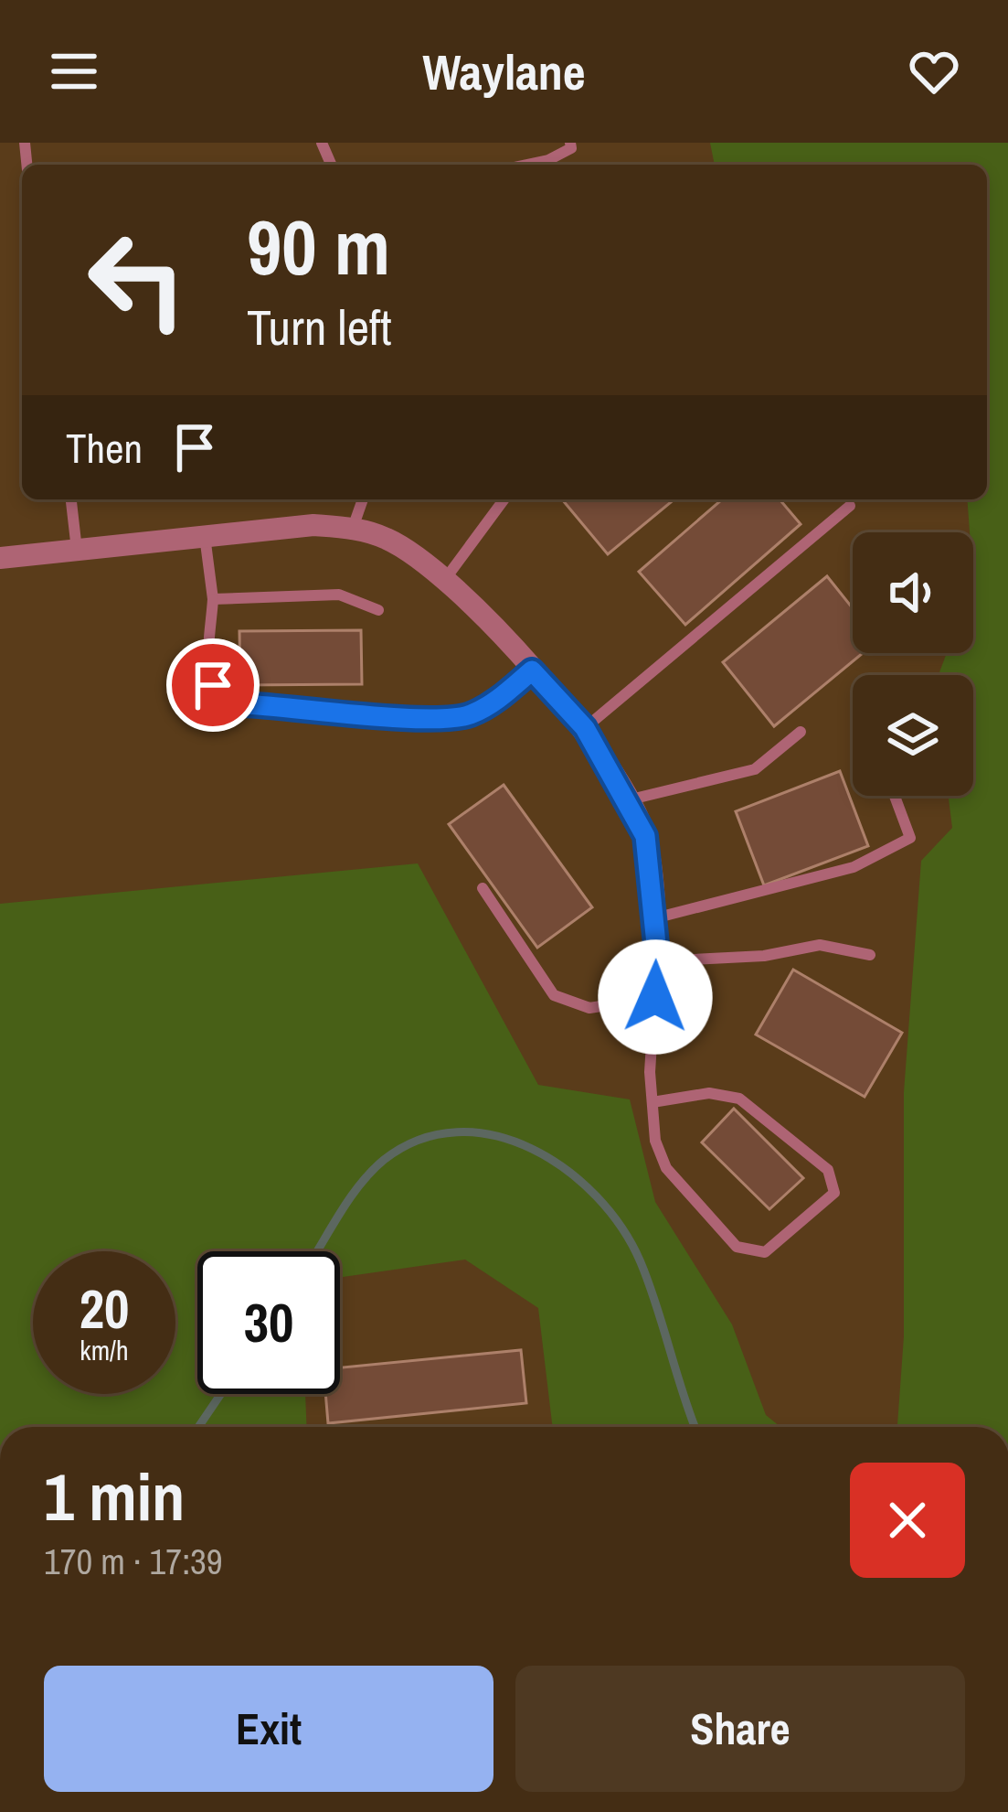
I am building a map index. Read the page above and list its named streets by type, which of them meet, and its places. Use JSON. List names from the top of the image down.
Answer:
{
  "page": {
    "header": "Waylane",
    "turn": ["90 m", "Turn left"],
    "then": "Then",
    "speed": "20 km/h",
    "limit": "30",
    "heading": ["1 min", "170 m · 17:39"],
    "buttons": ["Exit", "Share"]
  }
}
